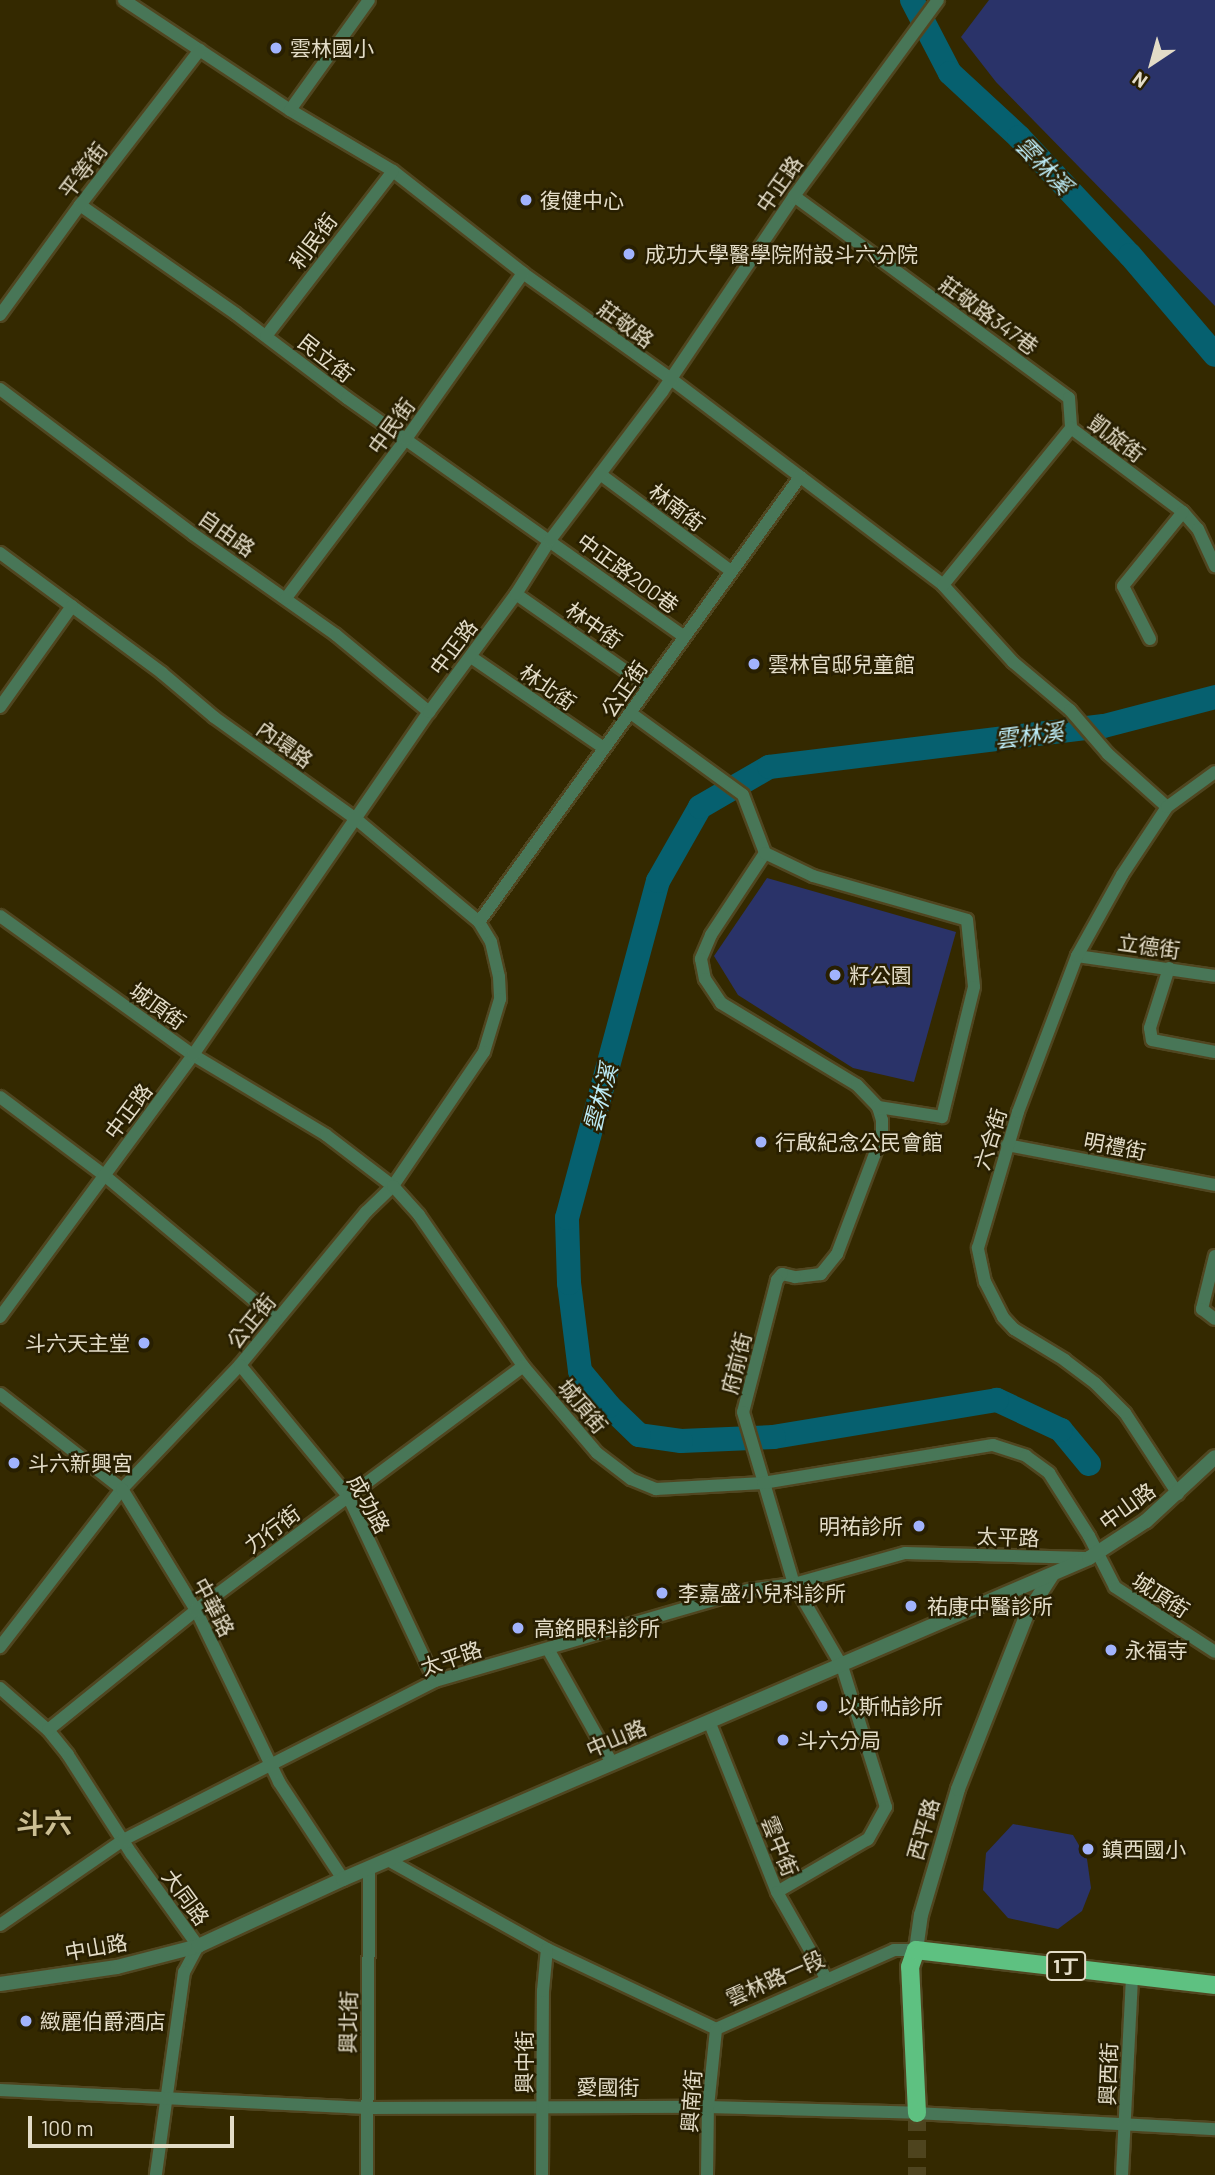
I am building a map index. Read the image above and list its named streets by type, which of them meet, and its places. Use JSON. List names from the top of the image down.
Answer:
{
  "streets": {
    "main road": ["西平路", "1丁", "雲林路一段"],
    "street": [
      "平等街",
      "中正路",
      "利民街",
      "莊敬路347巷",
      "莊敬路",
      "民立街",
      "中民街",
      "凱旋街",
      "林南街",
      "自由路",
      "中正路200巷",
      "林中街",
      "林北街",
      "公正街",
      "內環路",
      "立德街",
      "城頂街",
      "六合街",
      "明禮街",
      "府前街",
      "成功路",
      "中山路",
      "力行街",
      "太平路",
      "中華路",
      "雲中街",
      "大同路",
      "興北街",
      "興中街",
      "興西街",
      "愛國街",
      "興南街"
    ]
  },
  "crossings": [
    ["平等街", "莊敬路"],
    ["平等街", "民立街"],
    ["中正路", "莊敬路347巷"],
    ["中正路", "莊敬路"],
    ["中正路", "民立街"],
    ["中正路", "林南街"],
    ["中正路", "自由路"],
    ["中正路", "中正路200巷"],
    ["中正路", "林中街"],
    ["中正路", "林北街"],
    ["中正路", "內環路"],
    ["中正路", "城頂街"],
    ["利民街", "莊敬路"],
    ["利民街", "民立街"],
    ["莊敬路347巷", "凱旋街"],
    ["莊敬路", "中民街"],
    ["莊敬路", "凱旋街"],
    ["莊敬路", "公正街"],
    ["莊敬路", "六合街"],
    ["民立街", "中民街"],
    ["民立街", "中正路200巷"],
    ["中民街", "自由路"],
    ["林南街", "公正街"],
    ["中正路200巷", "公正街"],
    ["林中街", "公正街"],
    ["林北街", "公正街"],
    ["公正街", "內環路"],
    ["公正街", "城頂街"],
    ["公正街", "成功路"],
    ["公正街", "中華路"],
    ["立德街", "六合街"],
    ["城頂街", "府前街"],
    ["城頂街", "中山路"],
    ["城頂街", "力行街"],
    ["城頂街", "太平路"],
    ["六合街", "明禮街"],
    ["六合街", "中山路"],
    ["府前街", "中山路"],
    ["府前街", "太平路"],
    ["府前街", "雲中街"],
    ["成功路", "力行街"],
    ["成功路", "太平路"],
    ["中山路", "太平路"],
    ["中山路", "中華路"],
    ["中山路", "西平路"],
    ["中山路", "雲中街"],
    ["中山路", "大同路"],
    ["中山路", "雲林路一段"],
    ["中山路", "興北街"],
    ["力行街", "中華路"],
    ["力行街", "大同路"],
    ["太平路", "中華路"],
    ["太平路", "大同路"],
    ["西平路", "雲林路一段"],
    ["西平路", "愛國街"],
    ["雲中街", "雲林路一段"],
    ["大同路", "愛國街"],
    ["雲林路一段", "興中街"],
    ["雲林路一段", "興西街"],
    ["雲林路一段", "興南街"],
    ["興北街", "愛國街"],
    ["興中街", "愛國街"],
    ["興西街", "愛國街"],
    ["愛國街", "興南街"]
  ],
  "districts": ["斗六"],
  "water": ["雲林溪"],
  "places": [
    "雲林國小",
    "復健中心",
    "成功大學醫學院附設斗六分院",
    "雲林官邸兒童館",
    "籽公園",
    "行啟紀念公民會館",
    "斗六天主堂",
    "斗六新興宮",
    "明祐診所",
    "李嘉盛小兒科診所",
    "祐康中醫診所",
    "高銘眼科診所",
    "永福寺",
    "以斯帖診所",
    "斗六分局",
    "鎮西國小",
    "緻麗伯爵酒店"
  ],
  "scale_bar": "100 m",
  "north": "bottom left"
}
